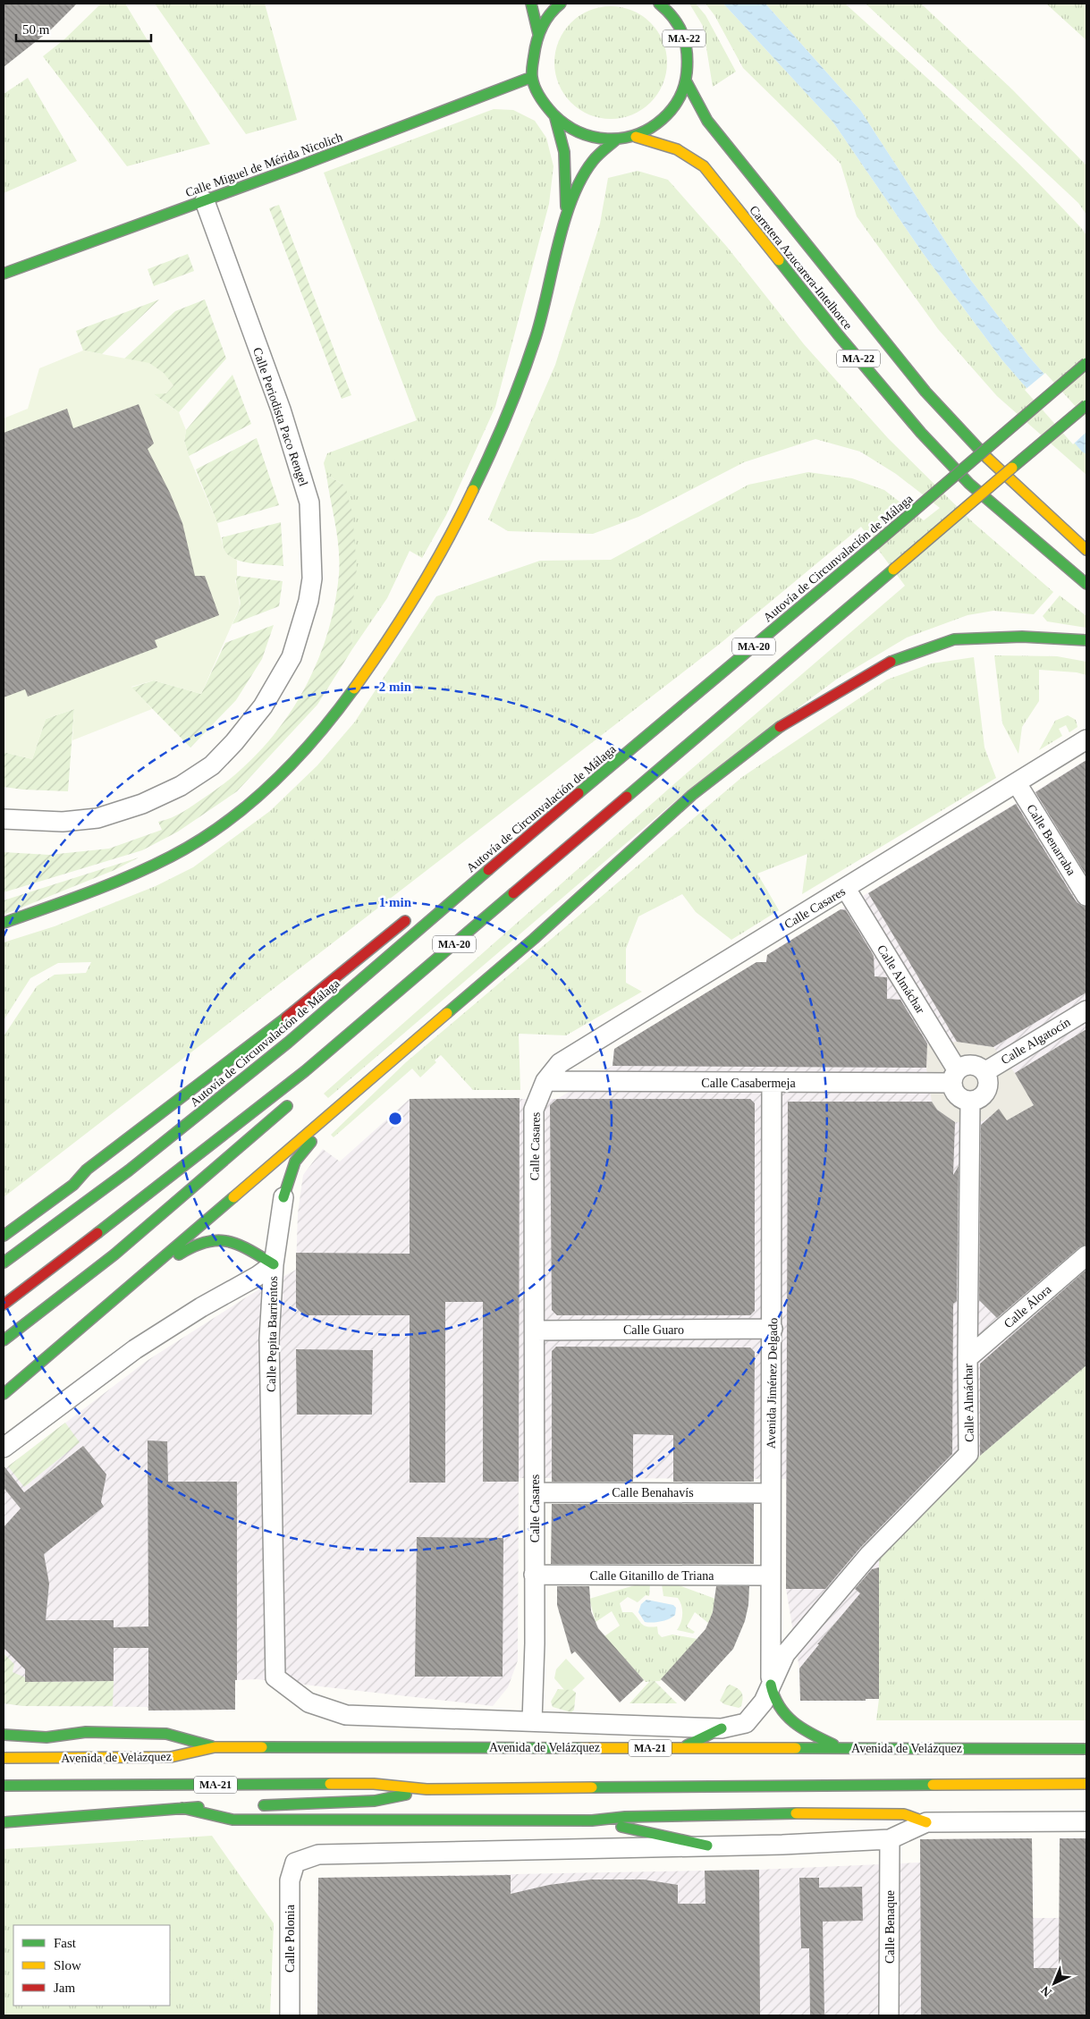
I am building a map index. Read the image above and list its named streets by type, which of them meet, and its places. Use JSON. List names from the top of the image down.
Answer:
{
  "streets": {
    "main road": [
      "MA-22",
      "Calle Miguel de Mérida Nicolich",
      "Carretera Azucarera-Intelhorce",
      "Autovía de Circunvalación de Málaga",
      "MA-20",
      "Avenida de Velázquez",
      "MA-21"
    ],
    "street": [
      "Calle Periodista Paco Rengel",
      "Calle Benarraba",
      "Calle Casares",
      "Calle Almáchar",
      "Calle Algatocín",
      "Calle Casabermeja",
      "Calle Álora",
      "Calle Guaro",
      "Calle Pepita Barrientos",
      "Avenida Jiménez Delgado",
      "Calle Benahavís",
      "Calle Gitanillo de Triana",
      "Calle Benaque",
      "Calle Polonia"
    ]
  },
  "crossings": [
    ["MA-22", "Calle Miguel de Mérida Nicolich"],
    ["MA-22", "Carretera Azucarera-Intelhorce"],
    ["Calle Miguel de Mérida Nicolich", "Calle Periodista Paco Rengel"],
    ["Calle Benarraba", "Calle Casares"],
    ["Calle Casares", "Calle Almáchar"],
    ["Calle Casares", "Calle Casabermeja"],
    ["Calle Casares", "Calle Guaro"],
    ["Calle Casares", "Calle Pepita Barrientos"],
    ["Calle Casares", "Calle Benahavís"],
    ["Calle Casares", "Calle Gitanillo de Triana"],
    ["Calle Almáchar", "Calle Algatocín"],
    ["Calle Almáchar", "Calle Casabermeja"],
    ["Calle Almáchar", "Calle Álora"],
    ["Calle Almáchar", "Calle Pepita Barrientos"],
    ["Calle Almáchar", "Avenida Jiménez Delgado"],
    ["Calle Algatocín", "Calle Casabermeja"],
    ["Calle Casabermeja", "Avenida Jiménez Delgado"],
    ["Calle Guaro", "Avenida Jiménez Delgado"],
    ["Avenida Jiménez Delgado", "Calle Benahavís"],
    ["Avenida Jiménez Delgado", "Calle Gitanillo de Triana"]
  ],
  "legend": ["Fast", "Slow", "Jam"],
  "scale_bar": "50 m",
  "north": "bottom left",
  "rings": ["2 min", "1 min"]
}
